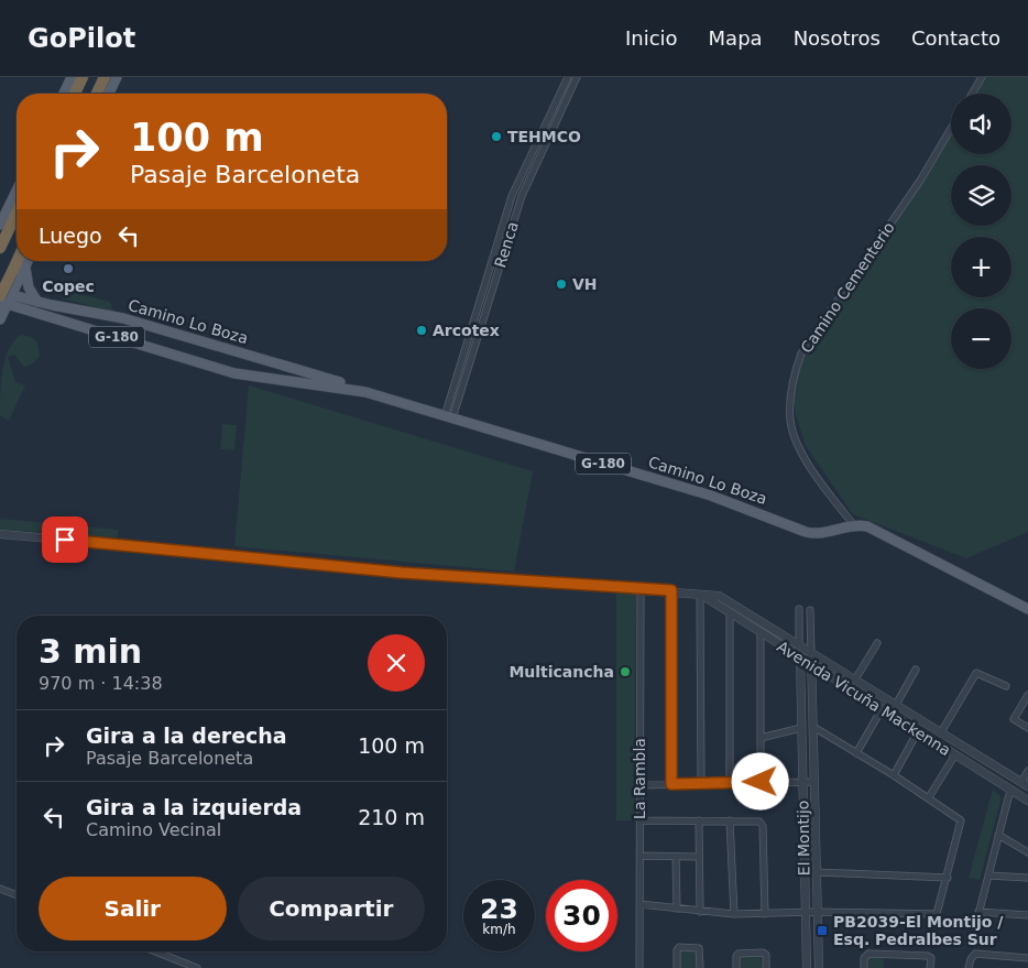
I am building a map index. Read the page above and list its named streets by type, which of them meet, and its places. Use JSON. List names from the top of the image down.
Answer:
{
  "streets": {
    "main road": ["Camino Lo Boza", "G-180"],
    "street": [
      "Renca",
      "Camino Cementerio",
      "Avenida Vicuña Mackenna",
      "La Rambla",
      "El Montijo"
    ]
  },
  "crossings": [
    ["Renca", "Camino Lo Boza"],
    ["Camino Cementerio", "Camino Lo Boza"],
    ["Avenida Vicuña Mackenna", "El Montijo"]
  ],
  "places": {
    "other": [
      "TEHMCO",
      "Copec",
      "VH",
      "Arcotex",
      "Multicancha"
    ],
    "transit": ["PB2039-El Montijo / Esq. Pedralbes Sur"]
  },
  "page": {
    "header": "GoPilot",
    "nav": [
      "Inicio",
      "Mapa",
      "Nosotros",
      "Contacto"
    ],
    "map_buttons": ["+", "−"],
    "turn": ["100 m", "Pasaje Barceloneta"],
    "then": "Luego",
    "heading": ["3 min", "970 m · 14:38"],
    "list": [
      {
        "name": "Gira a la derecha",
        "note": "Pasaje Barceloneta",
        "value": "100 m"
      },
      {
        "name": "Gira a la izquierda",
        "note": "Camino Vecinal",
        "value": "210 m"
      }
    ],
    "buttons": ["Salir", "Compartir"],
    "speed": "23 km/h",
    "limit": "30"
  }
}
